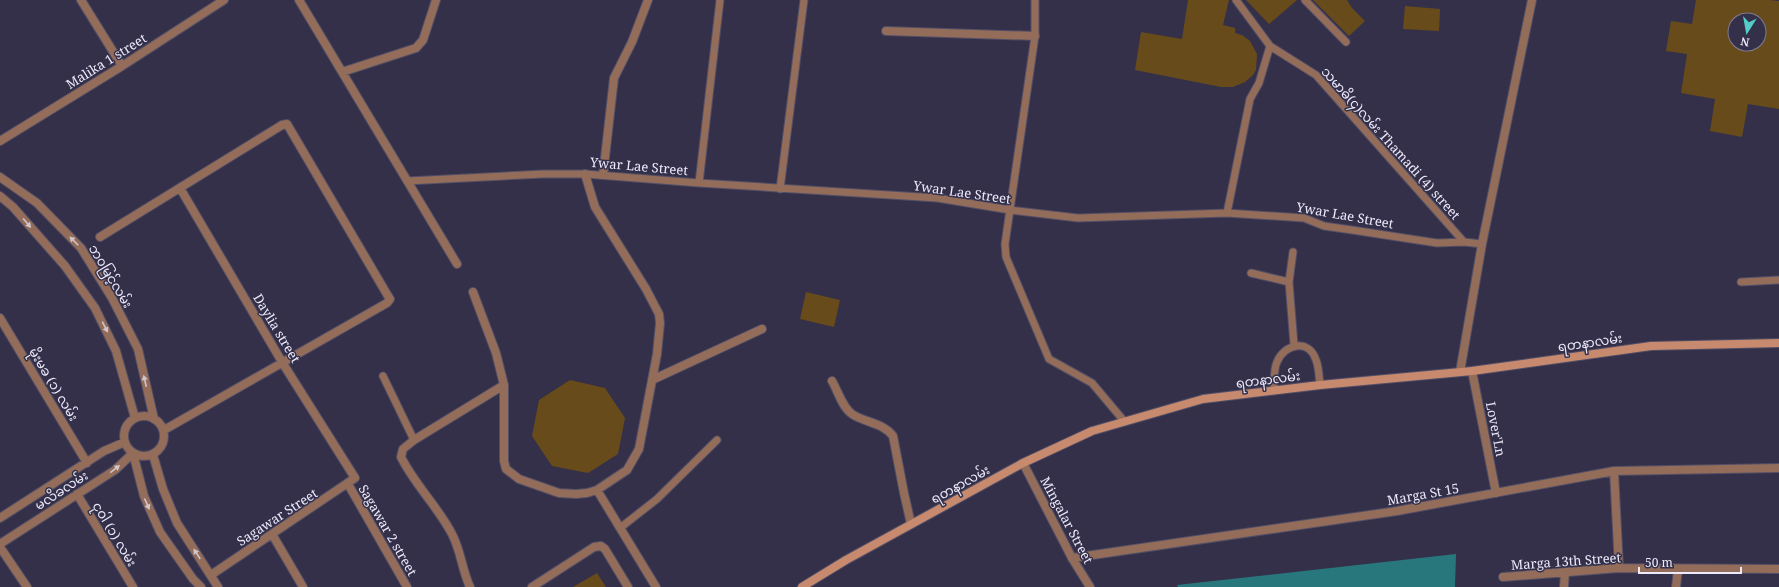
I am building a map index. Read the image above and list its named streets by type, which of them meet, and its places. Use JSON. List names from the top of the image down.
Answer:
{
  "streets": {
    "main road": ["ရတနာလမ်း"],
    "street": [
      "Malika 1 street",
      "ဘ၀မြင့်လမ်း",
      "Daylia street",
      "မိုးမခ (၁) လမ်း",
      "Lover'Ln",
      "မလိခလမ်း",
      "Marga St 15",
      "Sagawar Street",
      "Mingalar Street",
      "Sagawar 2 street",
      "ငုဝါ (၁) လမ်း",
      "Marga 13th Street"
    ],
    "lane": ["သမာဓိ(၄)လမ်း Thamadi (4) street", "Ywar Lae Street"]
  },
  "crossings": [
    ["သမာဓိ(၄)လမ်း Thamadi (4) street", "Ywar Lae Street"],
    ["ဘ၀မြင့်လမ်း", "မလိခလမ်း"],
    ["Daylia street", "Sagawar Street"],
    ["ရတနာလမ်း", "Lover'Ln"],
    ["ရတနာလမ်း", "Mingalar Street"],
    ["မိုးမခ (၁) လမ်း", "မလိခလမ်း"],
    ["Lover'Ln", "Marga St 15"],
    ["မလိခလမ်း", "ငုဝါ (၁) လမ်း"],
    ["Marga St 15", "Mingalar Street"],
    ["Sagawar Street", "Sagawar 2 street"]
  ],
  "scale_bar": "50 m",
  "north": "bottom"
}
